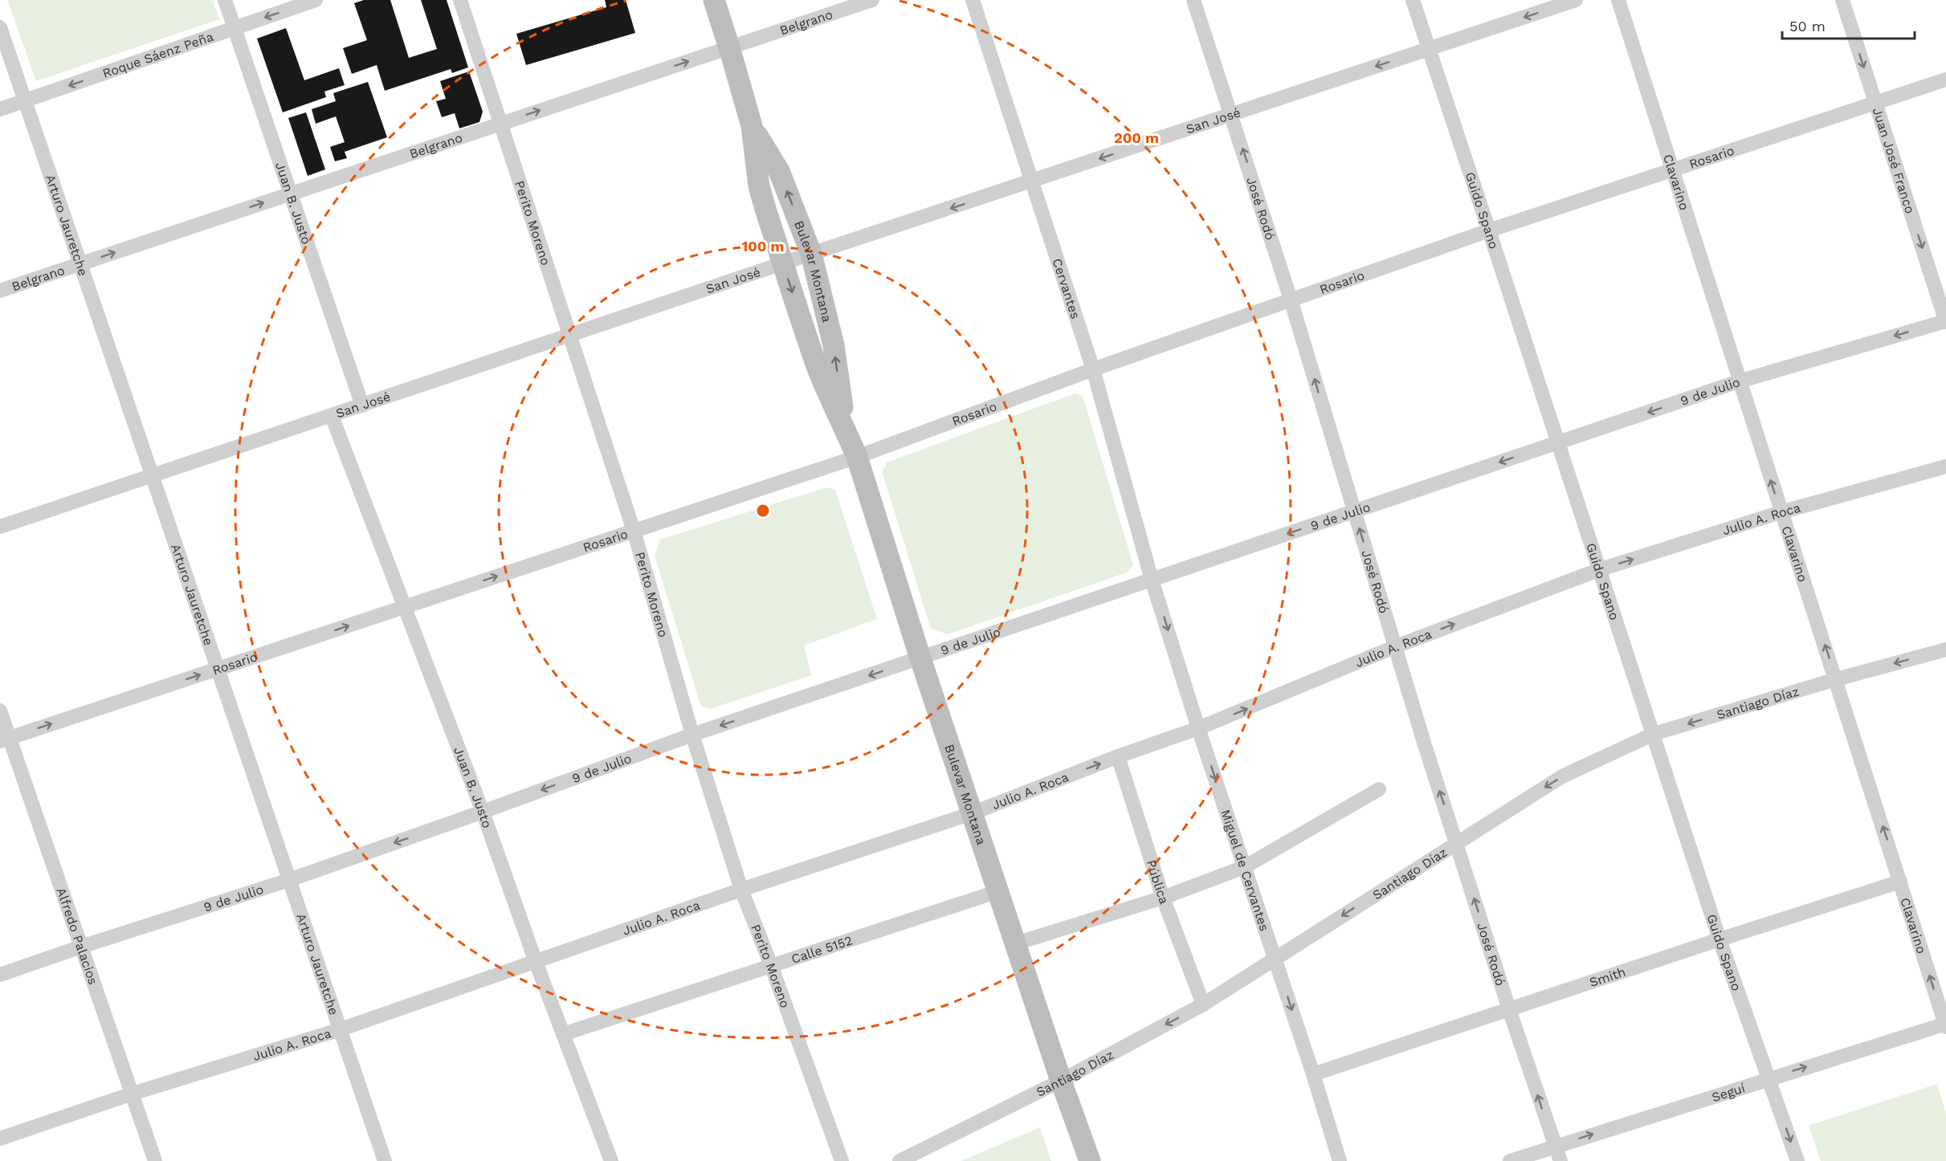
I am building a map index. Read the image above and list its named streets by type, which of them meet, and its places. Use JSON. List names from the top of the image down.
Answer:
{
  "streets": {
    "main road": ["Bulevar Montana"],
    "street": [
      "Belgrano",
      "Roque Sáenz Peña",
      "San José",
      "Rosario",
      "Juan José Franco",
      "Clavarino",
      "Juan B. Justo",
      "José Rodó",
      "Guido Spano",
      "Perito Moreno",
      "Arturo Jauretche",
      "Cervantes",
      "9 de Julio",
      "Julio A. Roca",
      "Santiago Díaz",
      "Miguel de Cervantes",
      "Pública",
      "Alfredo Palacios",
      "Calle 5152",
      "Smith",
      "Seguí"
    ]
  },
  "crossings": [
    ["Belgrano", "Juan B. Justo"],
    ["Belgrano", "Perito Moreno"],
    ["Belgrano", "Arturo Jauretche"],
    ["Belgrano", "Bulevar Montana"],
    ["Roque Sáenz Peña", "Juan B. Justo"],
    ["Roque Sáenz Peña", "Arturo Jauretche"],
    ["San José", "Juan B. Justo"],
    ["San José", "José Rodó"],
    ["San José", "Guido Spano"],
    ["San José", "Perito Moreno"],
    ["San José", "Arturo Jauretche"],
    ["San José", "Bulevar Montana"],
    ["San José", "Cervantes"],
    ["Rosario", "Juan José Franco"],
    ["Rosario", "Clavarino"],
    ["Rosario", "Juan B. Justo"],
    ["Rosario", "José Rodó"],
    ["Rosario", "Guido Spano"],
    ["Rosario", "Perito Moreno"],
    ["Rosario", "Arturo Jauretche"],
    ["Rosario", "Bulevar Montana"],
    ["Rosario", "Cervantes"],
    ["Rosario", "Alfredo Palacios"],
    ["Juan José Franco", "9 de Julio"],
    ["Clavarino", "9 de Julio"],
    ["Clavarino", "Julio A. Roca"],
    ["Clavarino", "Santiago Díaz"],
    ["Clavarino", "Smith"],
    ["Clavarino", "Seguí"],
    ["Juan B. Justo", "9 de Julio"],
    ["Juan B. Justo", "Julio A. Roca"],
    ["Juan B. Justo", "Calle 5152"],
    ["José Rodó", "9 de Julio"],
    ["José Rodó", "Julio A. Roca"],
    ["José Rodó", "Santiago Díaz"],
    ["José Rodó", "Smith"],
    ["José Rodó", "Seguí"],
    ["Guido Spano", "9 de Julio"],
    ["Guido Spano", "Julio A. Roca"],
    ["Guido Spano", "Santiago Díaz"],
    ["Guido Spano", "Smith"],
    ["Guido Spano", "Seguí"],
    ["Perito Moreno", "9 de Julio"],
    ["Perito Moreno", "Julio A. Roca"],
    ["Perito Moreno", "Calle 5152"],
    ["Arturo Jauretche", "9 de Julio"],
    ["Arturo Jauretche", "Julio A. Roca"],
    ["Bulevar Montana", "9 de Julio"],
    ["Bulevar Montana", "Julio A. Roca"],
    ["Bulevar Montana", "Santiago Díaz"],
    ["Bulevar Montana", "Calle 5152"],
    ["Cervantes", "9 de Julio"],
    ["Cervantes", "Miguel de Cervantes"],
    ["9 de Julio", "Miguel de Cervantes"],
    ["9 de Julio", "Alfredo Palacios"],
    ["Julio A. Roca", "Miguel de Cervantes"],
    ["Julio A. Roca", "Pública"],
    ["Julio A. Roca", "Alfredo Palacios"],
    ["Santiago Díaz", "Miguel de Cervantes"],
    ["Santiago Díaz", "Pública"],
    ["Miguel de Cervantes", "Smith"]
  ],
  "one_way": [
    "Belgrano",
    "Roque Sáenz Peña",
    "San José",
    "Juan José Franco",
    "Clavarino",
    "José Rodó",
    "9 de Julio",
    "Julio A. Roca",
    "Santiago Díaz",
    "Miguel de Cervantes",
    "Seguí"
  ],
  "scale_bar": "50 m",
  "rings": ["200 m", "100 m"]
}
